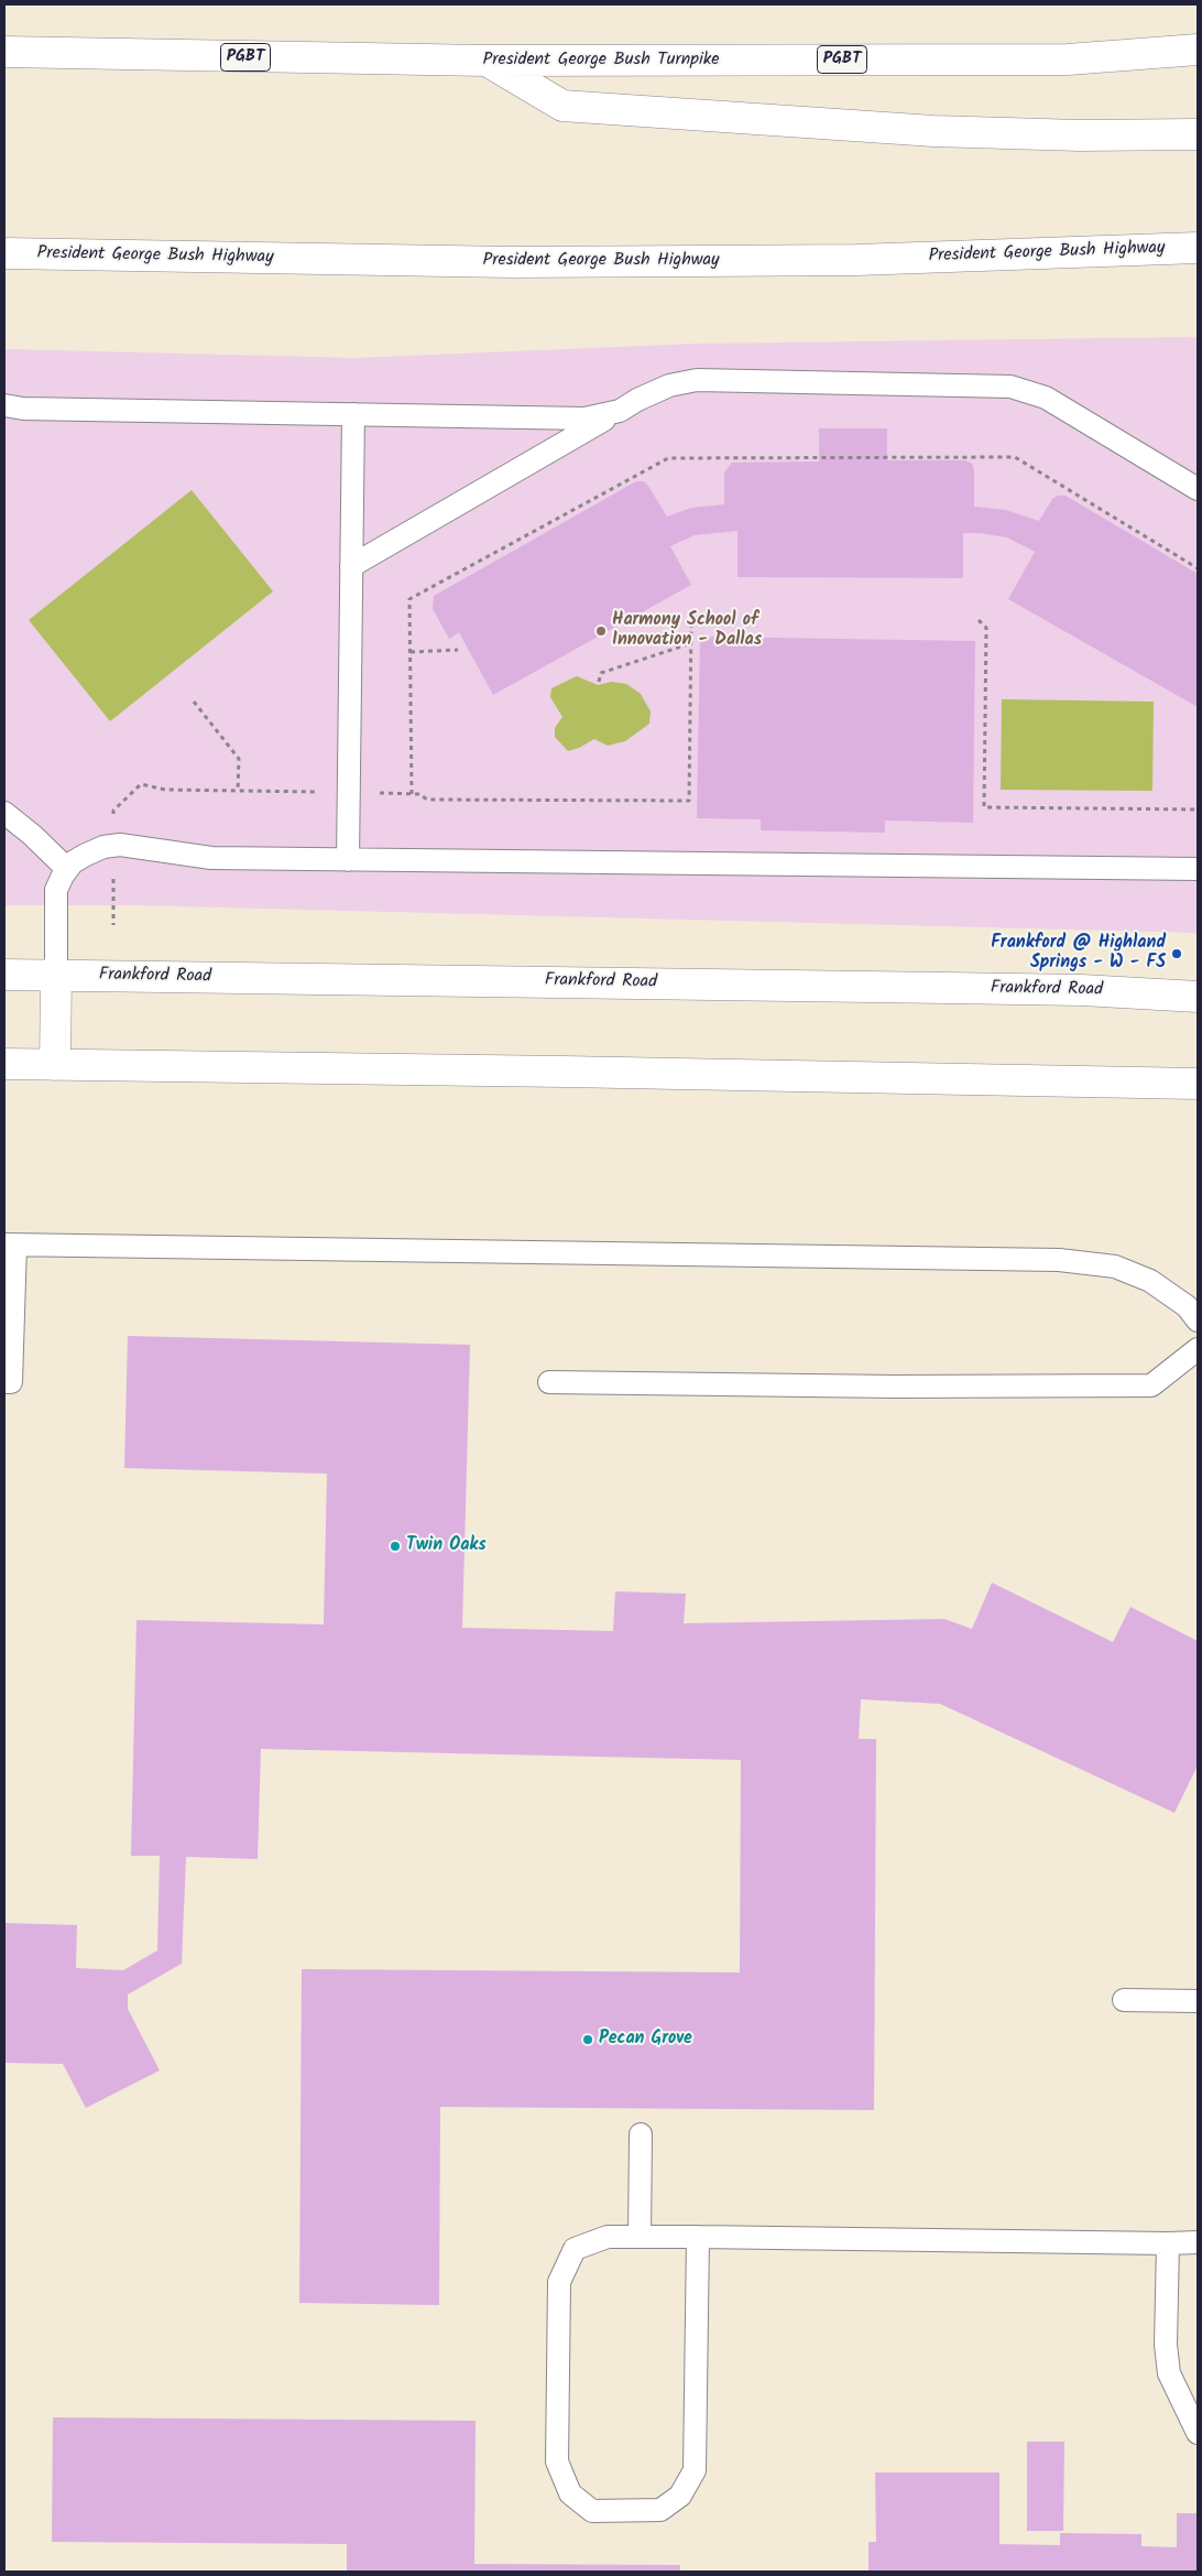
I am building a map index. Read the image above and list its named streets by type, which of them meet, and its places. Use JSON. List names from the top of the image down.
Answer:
{
  "streets": {
    "main road": [
      "PGBT",
      "President George Bush Turnpike",
      "President George Bush Highway",
      "Frankford Road"
    ]
  },
  "places": [
    "Harmony School of Innovation - Dallas",
    "Frankford @ Highland Springs - W - FS",
    "Twin Oaks",
    "Pecan Grove"
  ]
}
